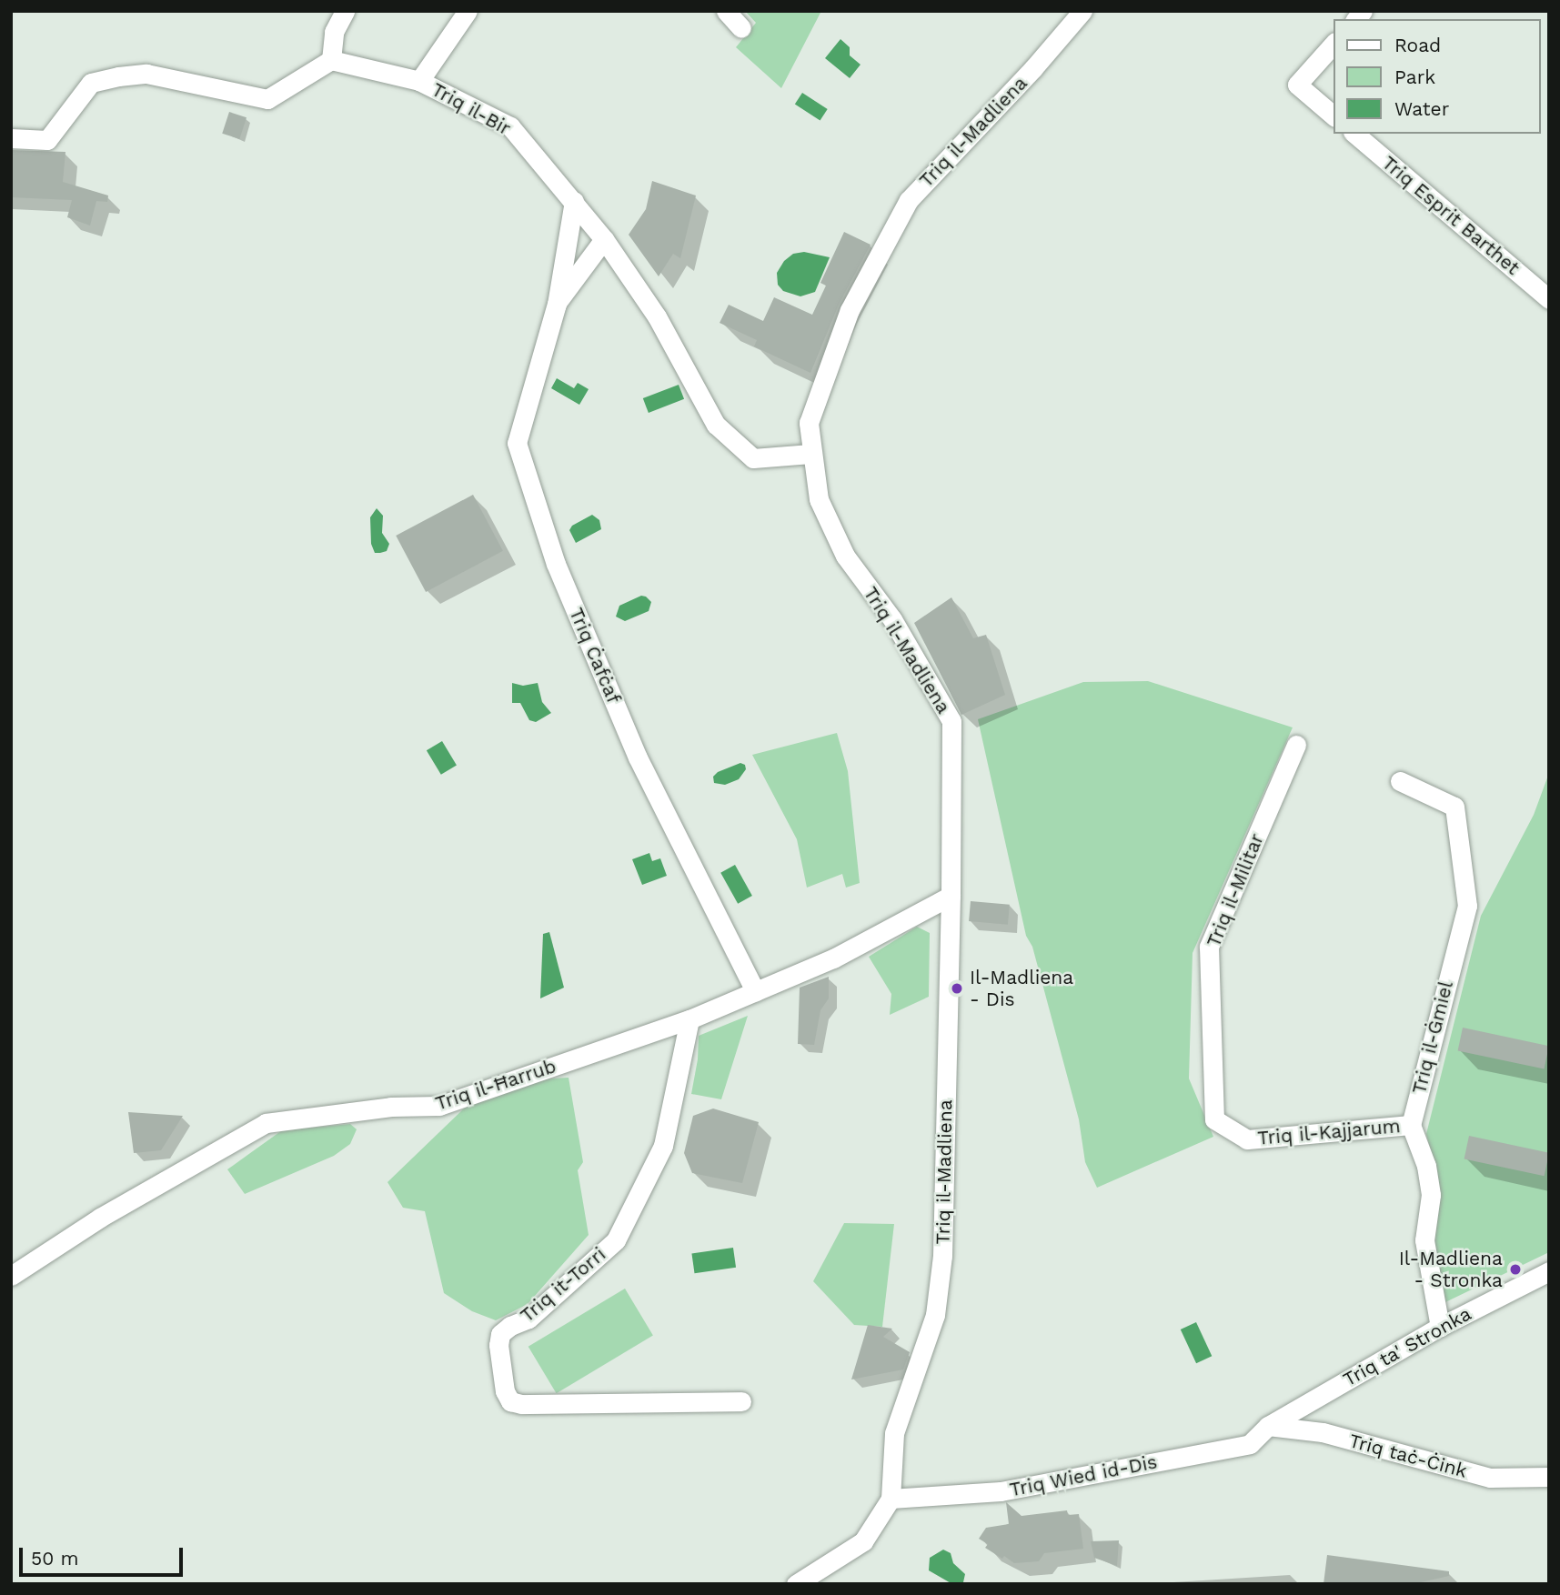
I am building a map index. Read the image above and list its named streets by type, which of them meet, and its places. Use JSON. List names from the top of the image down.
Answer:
{
  "streets": {
    "street": [
      "Triq il-Bir",
      "Triq il-Madliena",
      "Triq Esprit Barthet",
      "Triq Ċafċaf",
      "Triq il-Militar",
      "Triq il-Ġmiel",
      "Triq il-Ħarrub",
      "Triq il-Kajjarum",
      "Triq it-Torri",
      "Triq ta' Stronka",
      "Triq taċ-Ċink",
      "Triq Wied id-Dis"
    ]
  },
  "crossings": [
    ["Triq il-Bir", "Triq il-Madliena"],
    ["Triq il-Bir", "Triq Ċafċaf"],
    ["Triq il-Madliena", "Triq il-Ħarrub"],
    ["Triq il-Madliena", "Triq Wied id-Dis"],
    ["Triq Ċafċaf", "Triq il-Ħarrub"],
    ["Triq il-Militar", "Triq il-Kajjarum"],
    ["Triq il-Ġmiel", "Triq il-Kajjarum"],
    ["Triq il-Ħarrub", "Triq it-Torri"],
    ["Triq ta' Stronka", "Triq taċ-Ċink"],
    ["Triq ta' Stronka", "Triq Wied id-Dis"],
    ["Triq taċ-Ċink", "Triq Wied id-Dis"]
  ],
  "places": ["Il-Madliena - Dis", "Il-Madliena - Stronka"],
  "legend": ["Road", "Park", "Water"],
  "scale_bar": "50 m"
}
